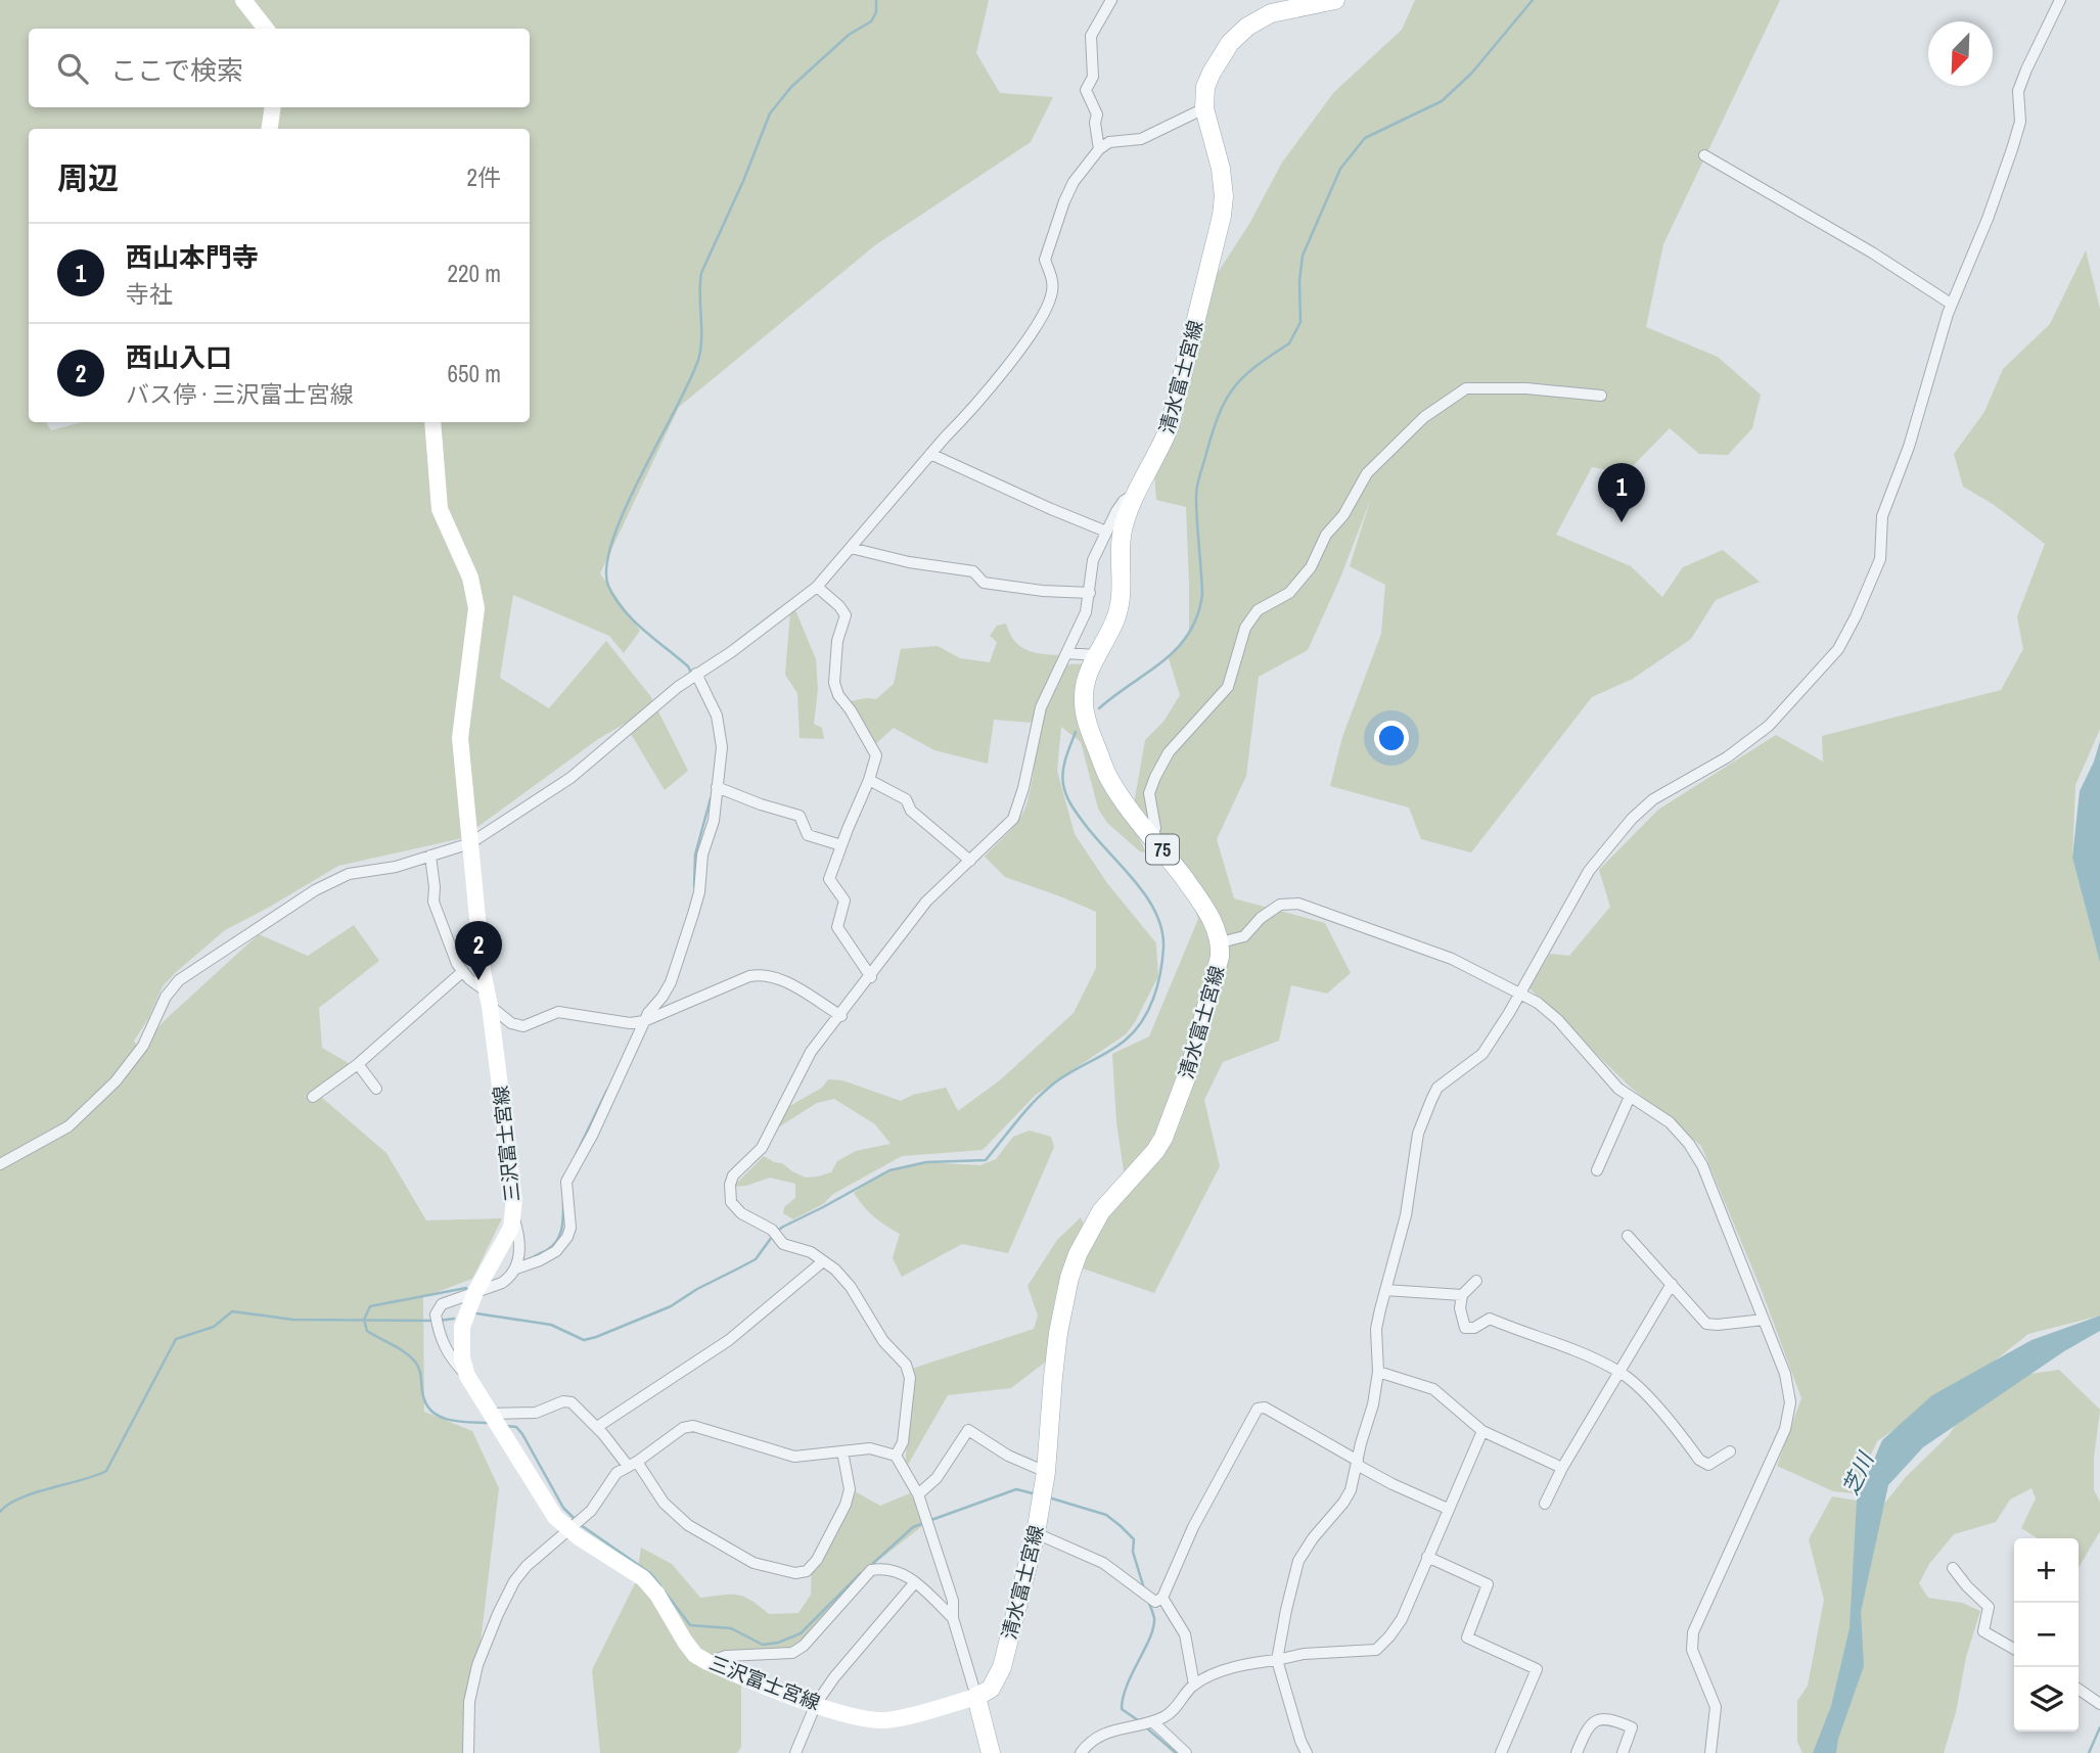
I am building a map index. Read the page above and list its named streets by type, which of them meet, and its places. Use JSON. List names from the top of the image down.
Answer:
{
  "streets": {
    "main road": ["清水富士宮線", "75", "三沢富士宮線"]
  },
  "crossings": [
    ["清水富士宮線", "三沢富士宮線"]
  ],
  "water": ["芝川"],
  "north": "bottom left",
  "page": {
    "search": "ここで検索",
    "heading": ["周辺", "2件"],
    "list": [
      {
        "mark": "1",
        "name": "西山本門寺",
        "note": "寺社",
        "value": "220 m"
      },
      {
        "mark": "2",
        "name": "西山入口",
        "note": "バス停 · 三沢富士宮線",
        "value": "650 m"
      }
    ],
    "pins": ["1", "2"],
    "map_buttons": ["+", "−"]
  }
}
